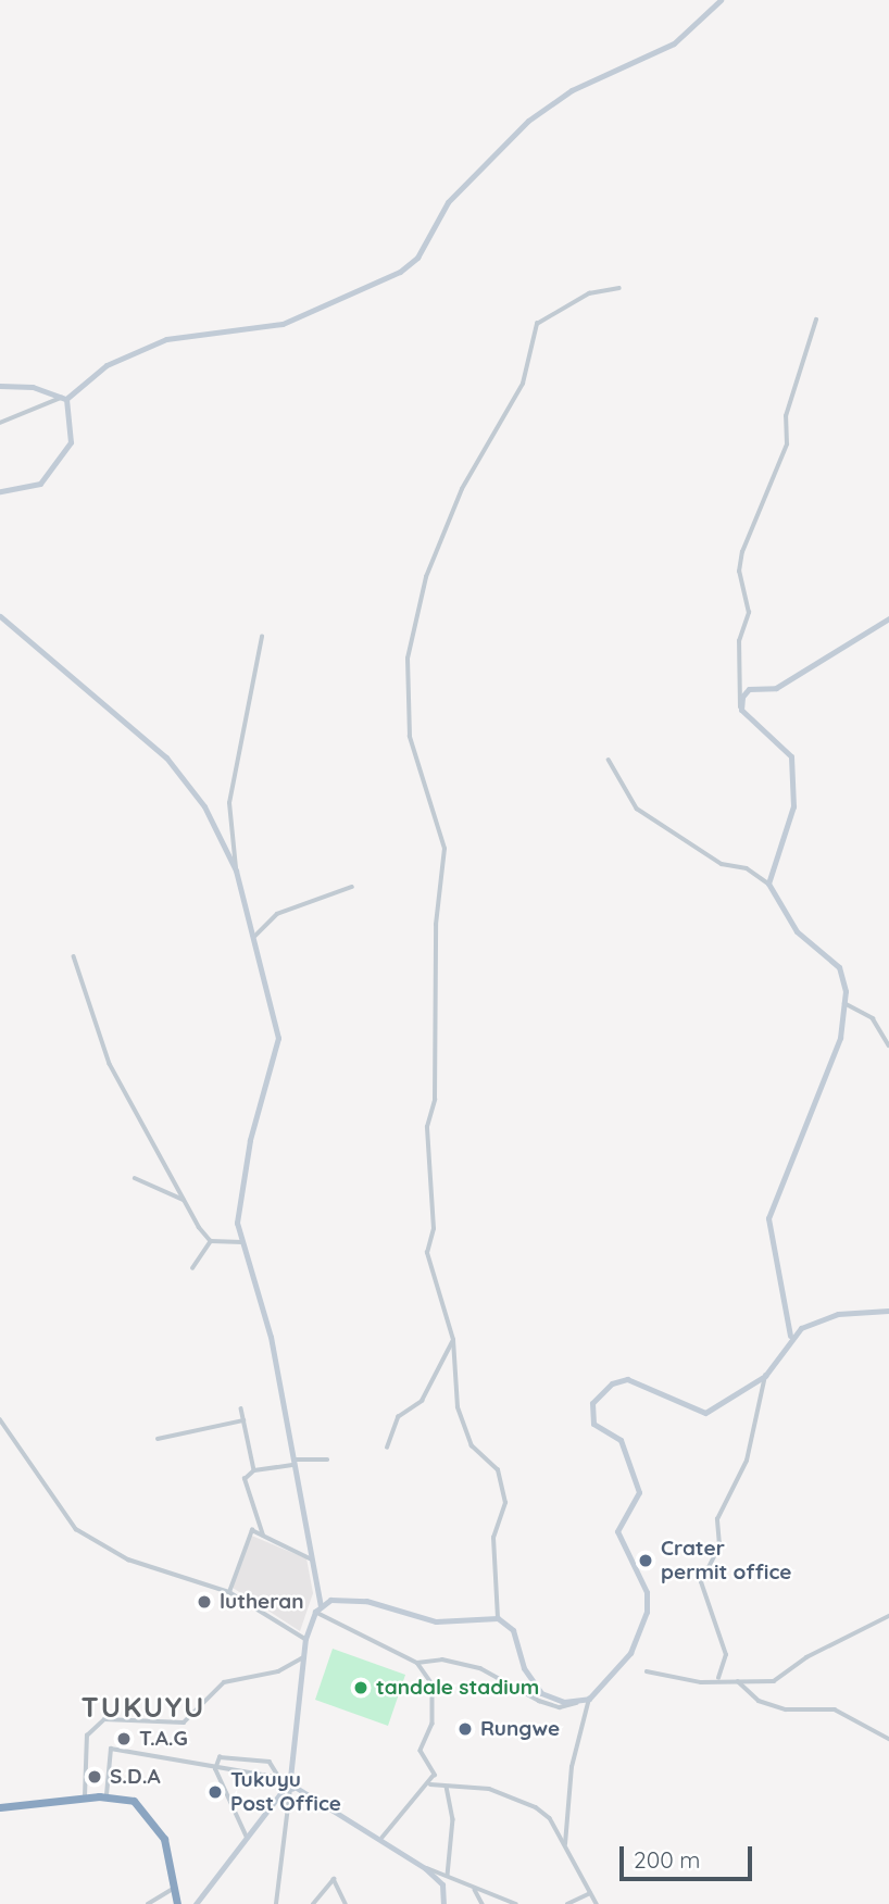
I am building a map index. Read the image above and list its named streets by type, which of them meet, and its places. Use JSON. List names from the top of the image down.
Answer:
{
  "districts": ["TUKUYU"],
  "places": [
    "Crater permit office",
    "lutheran",
    "tandale stadium",
    "Rungwe",
    "T.A.G",
    "S.D.A",
    "Tukuyu Post Office"
  ],
  "scale_bar": "200 m"
}
